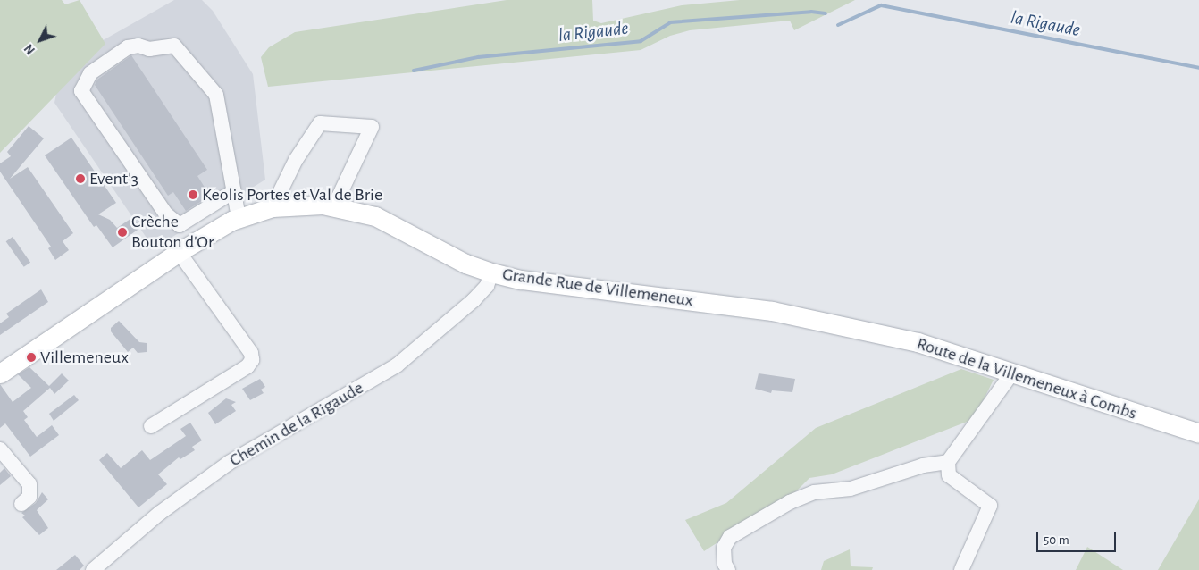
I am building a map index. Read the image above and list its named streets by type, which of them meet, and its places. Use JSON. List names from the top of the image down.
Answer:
{
  "streets": {
    "main road": ["Grande Rue de Villemeneux", "Route de la Villemeneux à Combs"],
    "street": ["Chemin de la Rigaude"]
  },
  "crossings": [
    ["Grande Rue de Villemeneux", "Route de la Villemeneux à Combs"],
    ["Grande Rue de Villemeneux", "Chemin de la Rigaude"]
  ],
  "water": ["la Rigaude"],
  "places": [
    "Event'3",
    "Keolis Portes et Val de Brie",
    "Crèche Bouton d'Or",
    "Villemeneux"
  ],
  "scale_bar": "50 m",
  "north": "bottom left"
}
